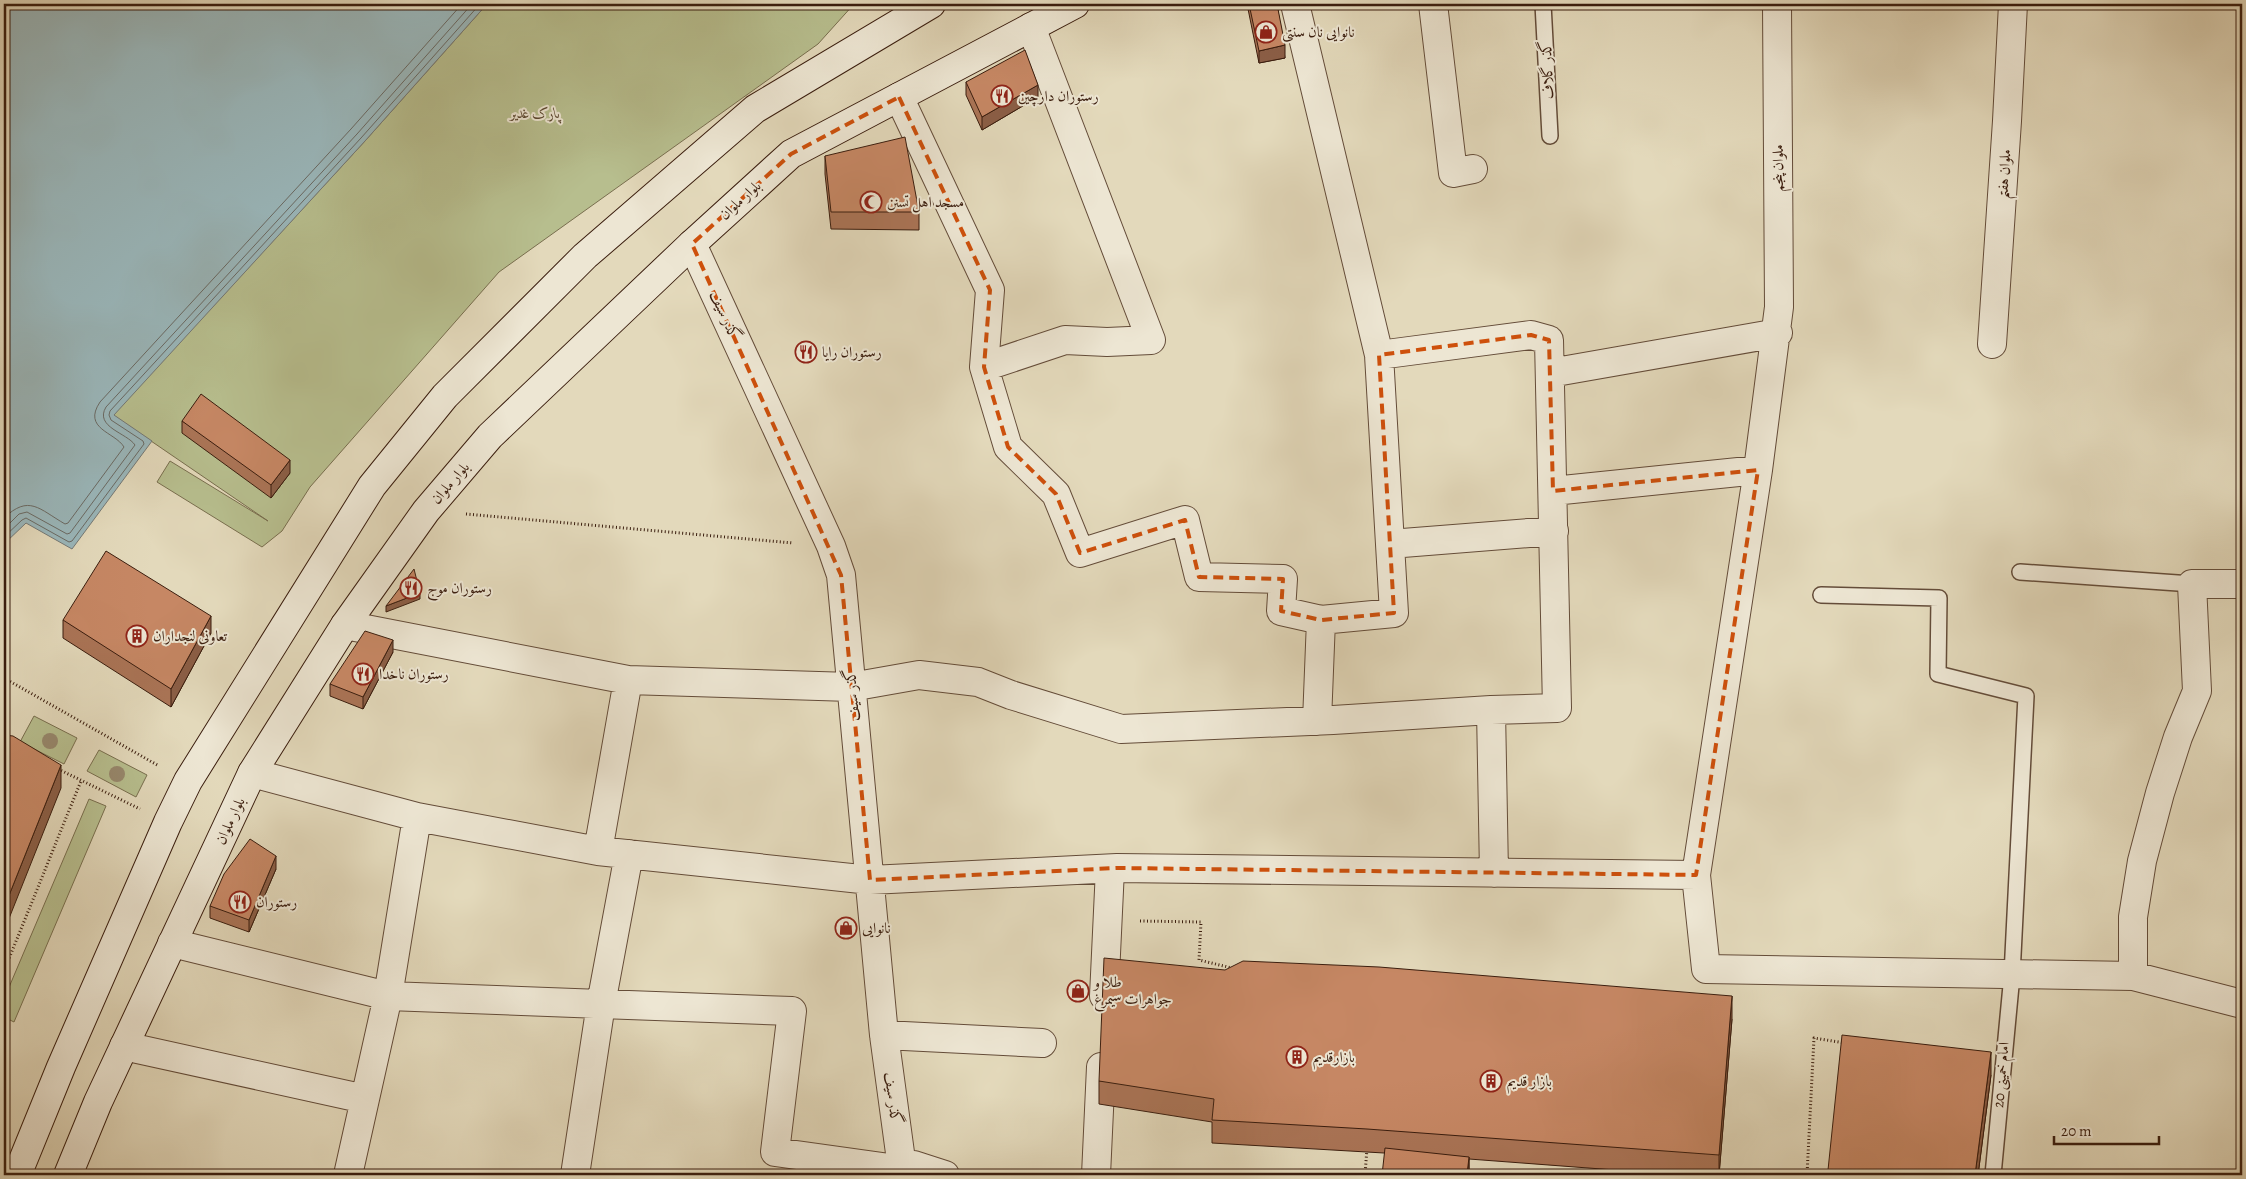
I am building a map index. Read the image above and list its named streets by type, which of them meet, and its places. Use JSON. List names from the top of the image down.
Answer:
{
  "streets": {
    "street": [
      "ملوان پنجم",
      "ملوان هفتم",
      "بلوار ملوان",
      "گذر سیف"
    ],
    "lane": ["گذر گلاف", "امام خمینی 20"]
  },
  "crossings": [
    ["ملوان پنجم", "امام خمینی 20"],
    ["بلوار ملوان", "گذر سیف"]
  ],
  "parks": ["پارک غدیر"],
  "places": {
    "shop": ["نانوایی نان سنتی", "نانوایی", "طلا و جواهرات سیمرغ"],
    "restaurant": [
      "رستوران دارچین",
      "رستوران رایا",
      "رستوران موج",
      "رستوران ناخدا",
      "رستوران"
    ],
    "mosque": ["مسجد اهل تسنن"],
    "building": ["تعاونی لنجداران", "بازارقدیم", "بازار قدیم"]
  },
  "scale_bar": "20 m"
}
